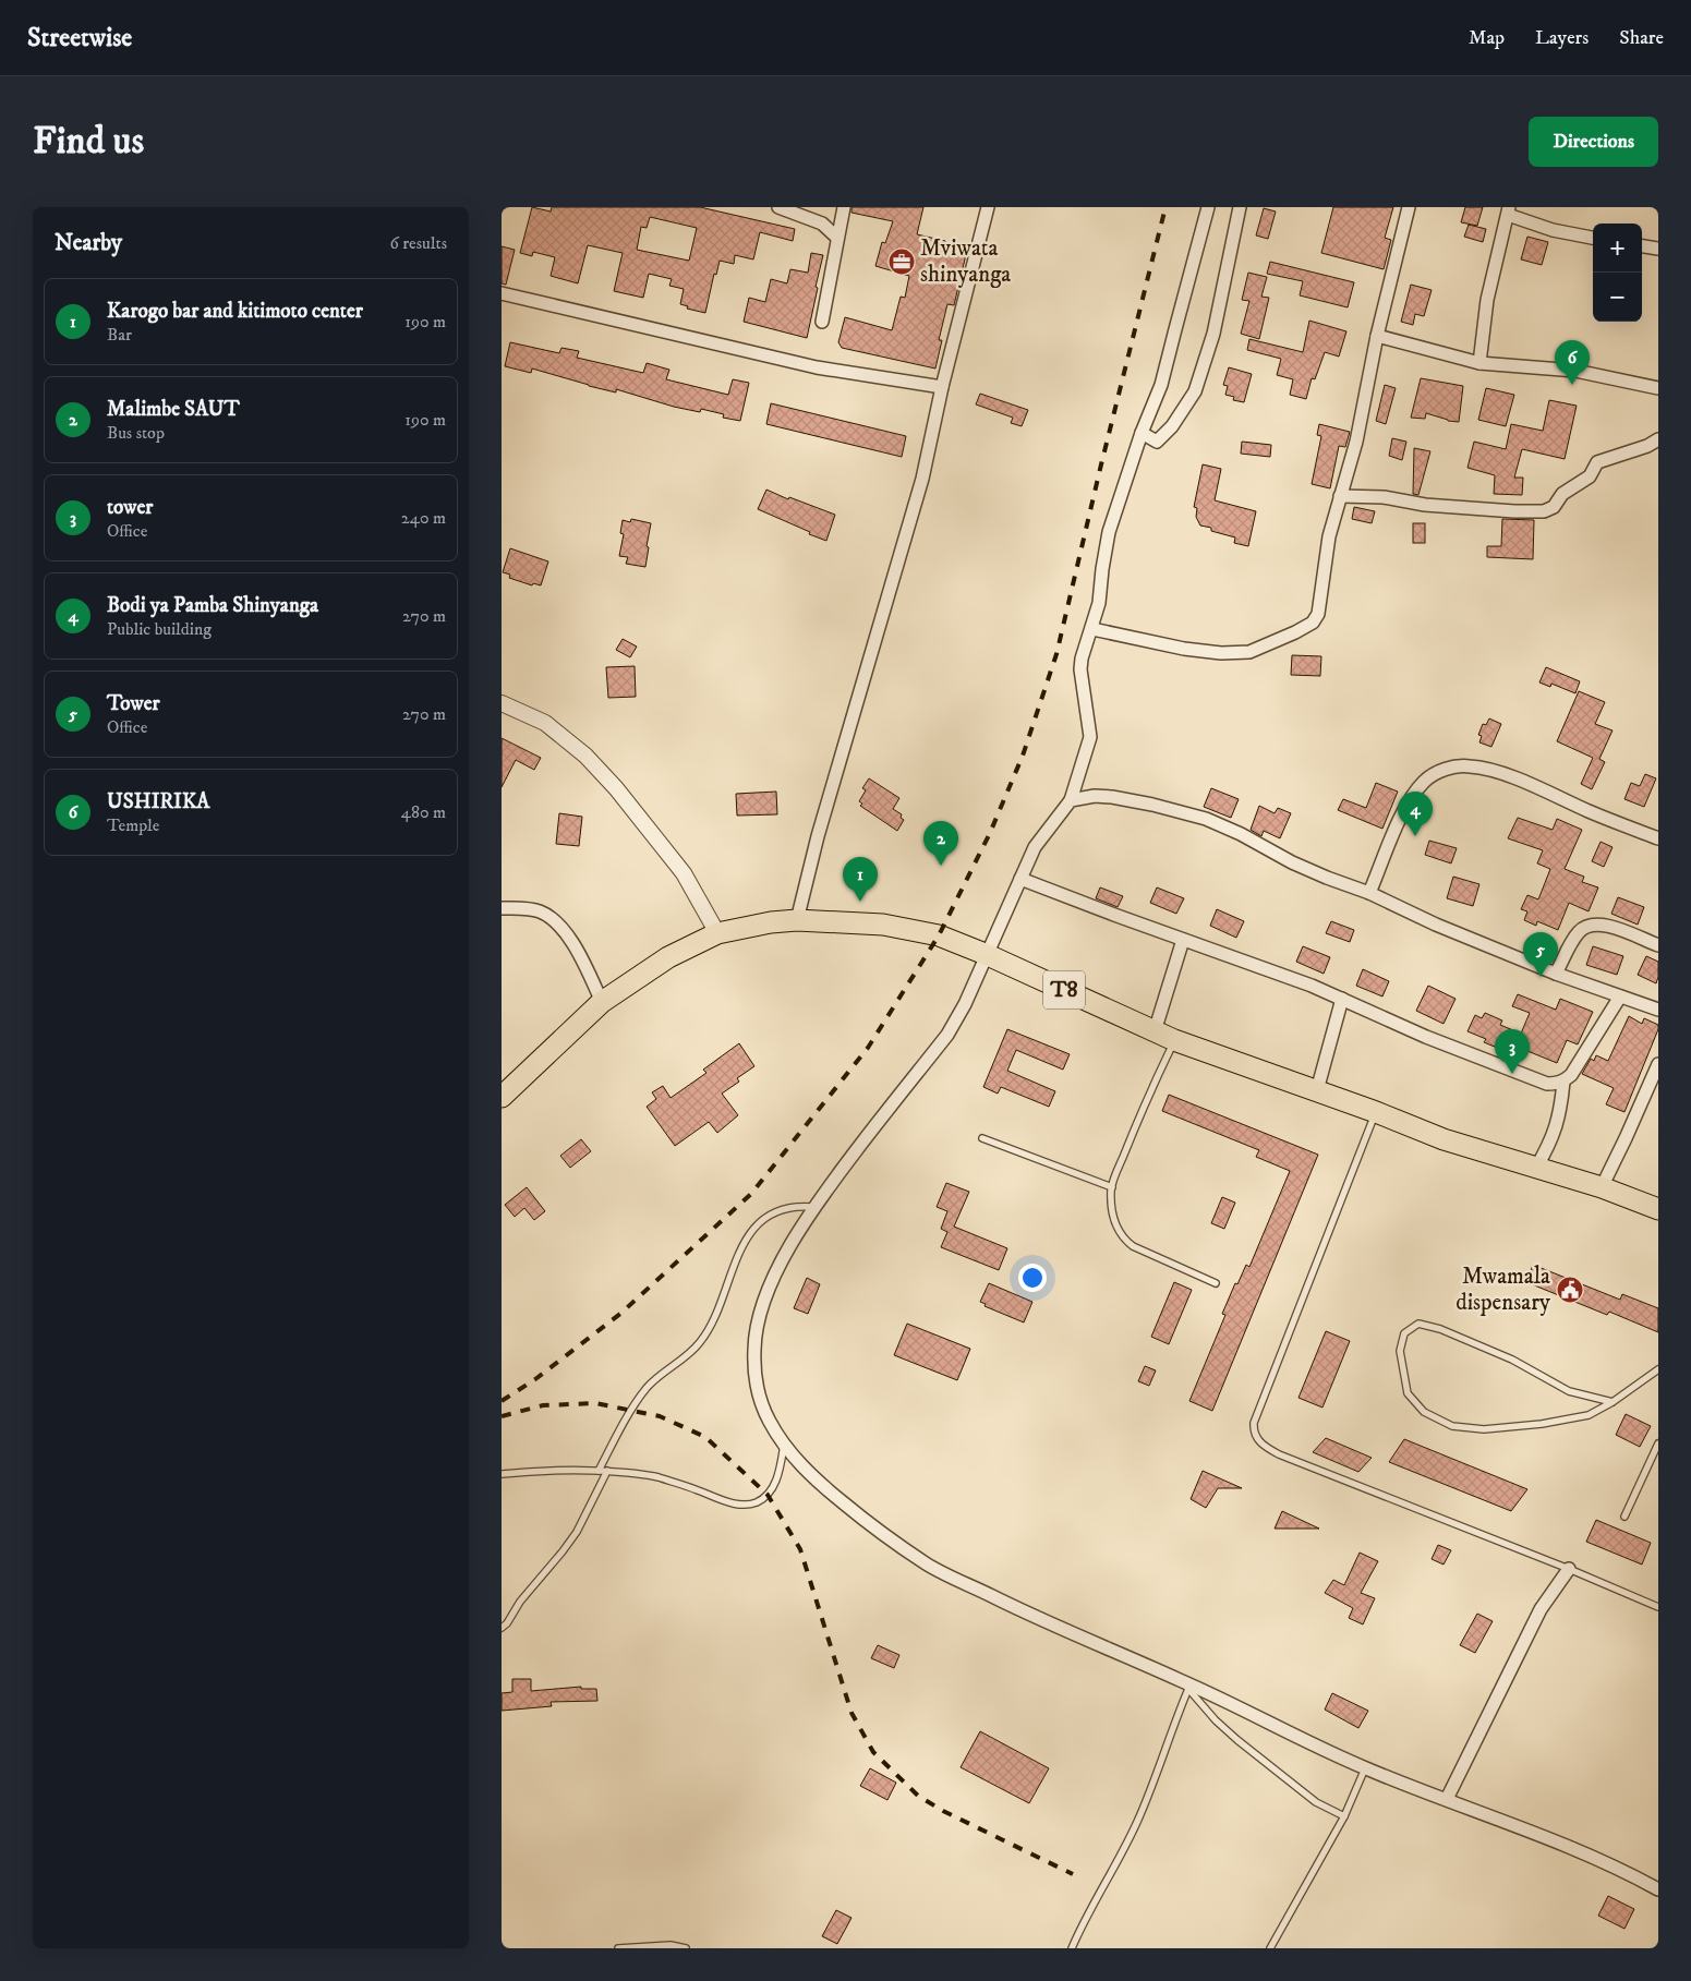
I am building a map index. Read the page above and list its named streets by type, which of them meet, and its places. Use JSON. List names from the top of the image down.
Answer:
{
  "streets": {
    "highway": ["T8"]
  },
  "places": {
    "office": ["Mviwata shinyanga"],
    "public building": ["Mwamala dispensary"]
  },
  "page": {
    "header": "Streetwise",
    "nav": ["Map", "Layers", "Share"],
    "buttons": "Directions",
    "title": "Find us",
    "heading": ["Nearby", "6 results"],
    "map_buttons": ["+", "−"],
    "list": [
      {
        "mark": "1",
        "name": "Karogo bar and kitimoto center",
        "note": "Bar",
        "value": "190 m"
      },
      {
        "mark": "2",
        "name": "Malimbe SAUT",
        "note": "Bus stop",
        "value": "190 m"
      },
      {
        "mark": "3",
        "name": "tower",
        "note": "Office",
        "value": "240 m"
      },
      {
        "mark": "4",
        "name": "Bodi ya Pamba Shinyanga",
        "note": "Public building",
        "value": "270 m"
      },
      {
        "mark": "5",
        "name": "Tower",
        "note": "Office",
        "value": "270 m"
      },
      {
        "mark": "6",
        "name": "USHIRIKA",
        "note": "Temple",
        "value": "480 m"
      }
    ],
    "pins": [
      "6",
      "4",
      "2",
      "1",
      "5",
      "3"
    ]
  }
}
